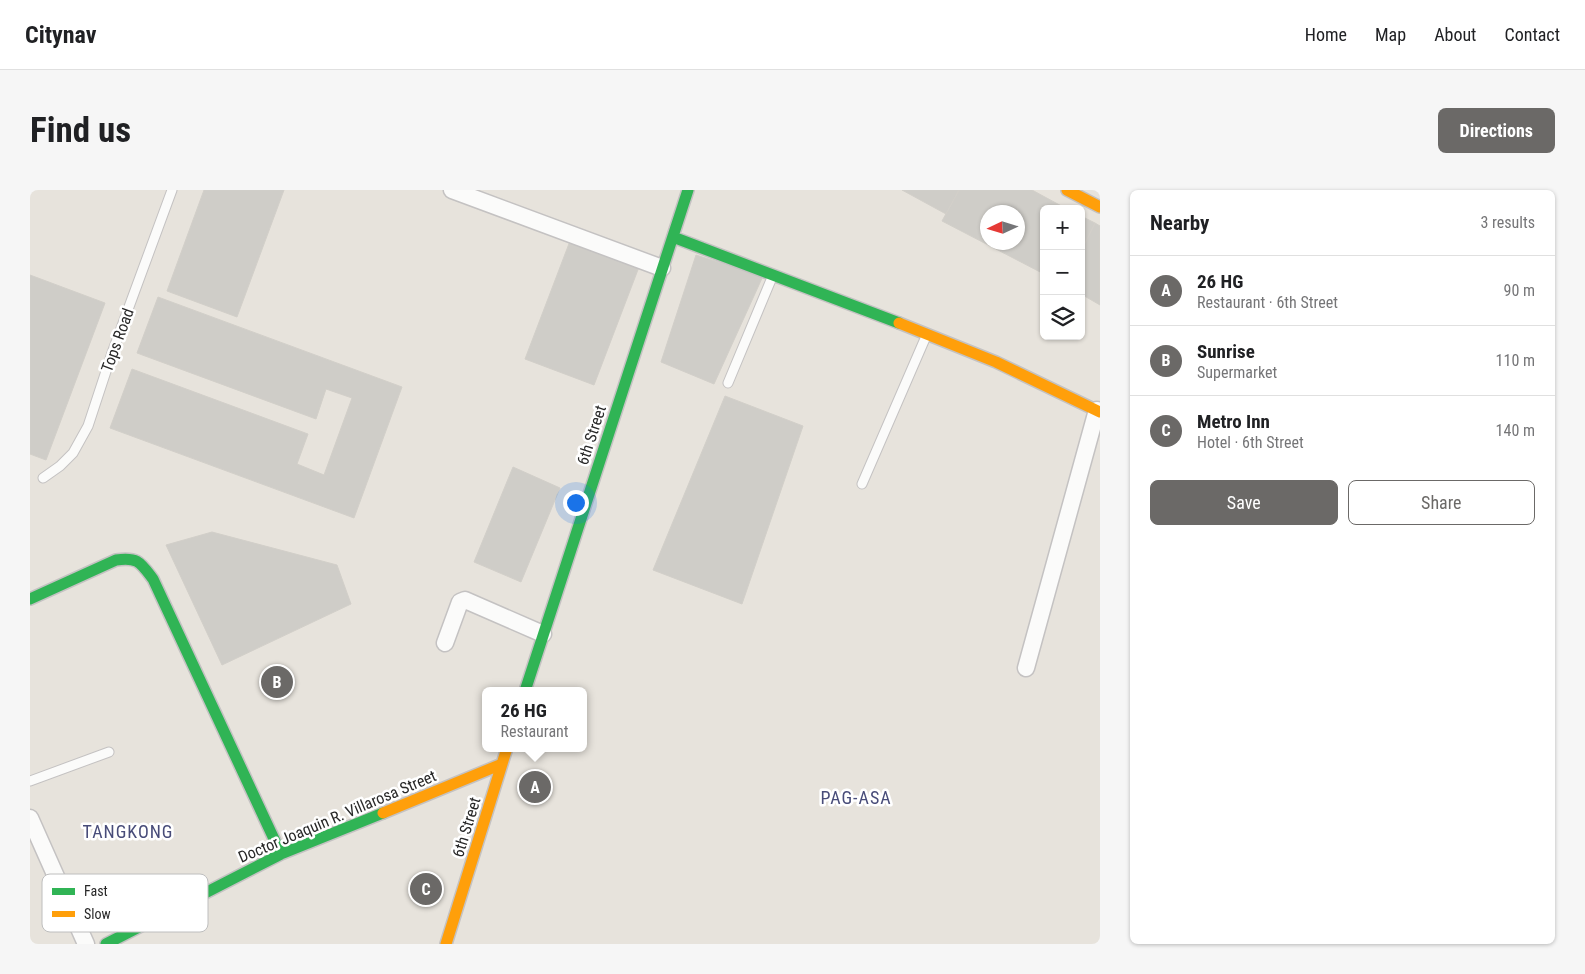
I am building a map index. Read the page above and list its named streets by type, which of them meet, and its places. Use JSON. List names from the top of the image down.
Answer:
{
  "streets": {
    "street": ["6th Street", "Doctor Joaquin R. Villarosa Street"],
    "lane": ["Tops Road"]
  },
  "crossings": [
    ["6th Street", "Doctor Joaquin R. Villarosa Street"]
  ],
  "districts": ["PAG-ASA", "TANGKONG"],
  "legend": ["Fast", "Slow"],
  "north": "left",
  "page": {
    "header": "Citynav",
    "nav": [
      "Home",
      "Map",
      "About",
      "Contact"
    ],
    "buttons": [
      "Directions",
      ["Save", "Share"]
    ],
    "title": "Find us",
    "heading": ["Nearby", "3 results"],
    "map_buttons": ["+", "−"],
    "list": [
      {
        "mark": "A",
        "name": "26 HG",
        "note": "Restaurant · 6th Street",
        "value": "90 m"
      },
      {
        "mark": "B",
        "name": "Sunrise",
        "note": "Supermarket",
        "value": "110 m"
      },
      {
        "mark": "C",
        "name": "Metro Inn",
        "note": "Hotel · 6th Street",
        "value": "140 m"
      }
    ],
    "pins": ["B", "A", "C"],
    "popup": ["26 HG", "Restaurant"]
  }
}
